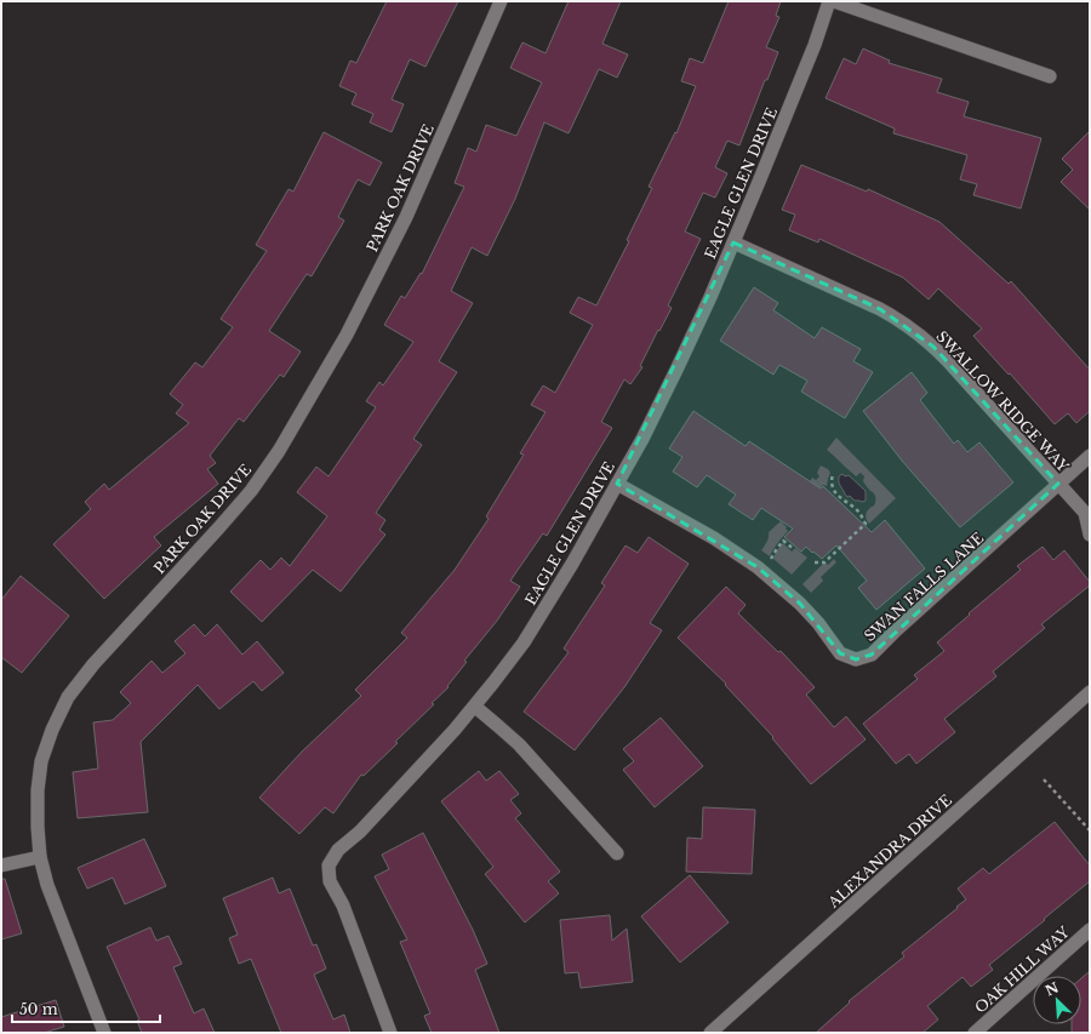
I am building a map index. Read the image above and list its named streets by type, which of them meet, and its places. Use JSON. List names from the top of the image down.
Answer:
{
  "streets": {
    "street": [
      "EAGLE GLEN DRIVE",
      "PARK OAK DRIVE",
      "SWALLOW RIDGE WAY",
      "SWAN FALLS LANE",
      "ALEXANDRA DRIVE",
      "OAK HILL WAY"
    ]
  },
  "crossings": [
    ["EAGLE GLEN DRIVE", "SWALLOW RIDGE WAY"],
    ["EAGLE GLEN DRIVE", "SWAN FALLS LANE"],
    ["SWALLOW RIDGE WAY", "SWAN FALLS LANE"]
  ],
  "scale_bar": "50 m",
  "north": "top left"
}
